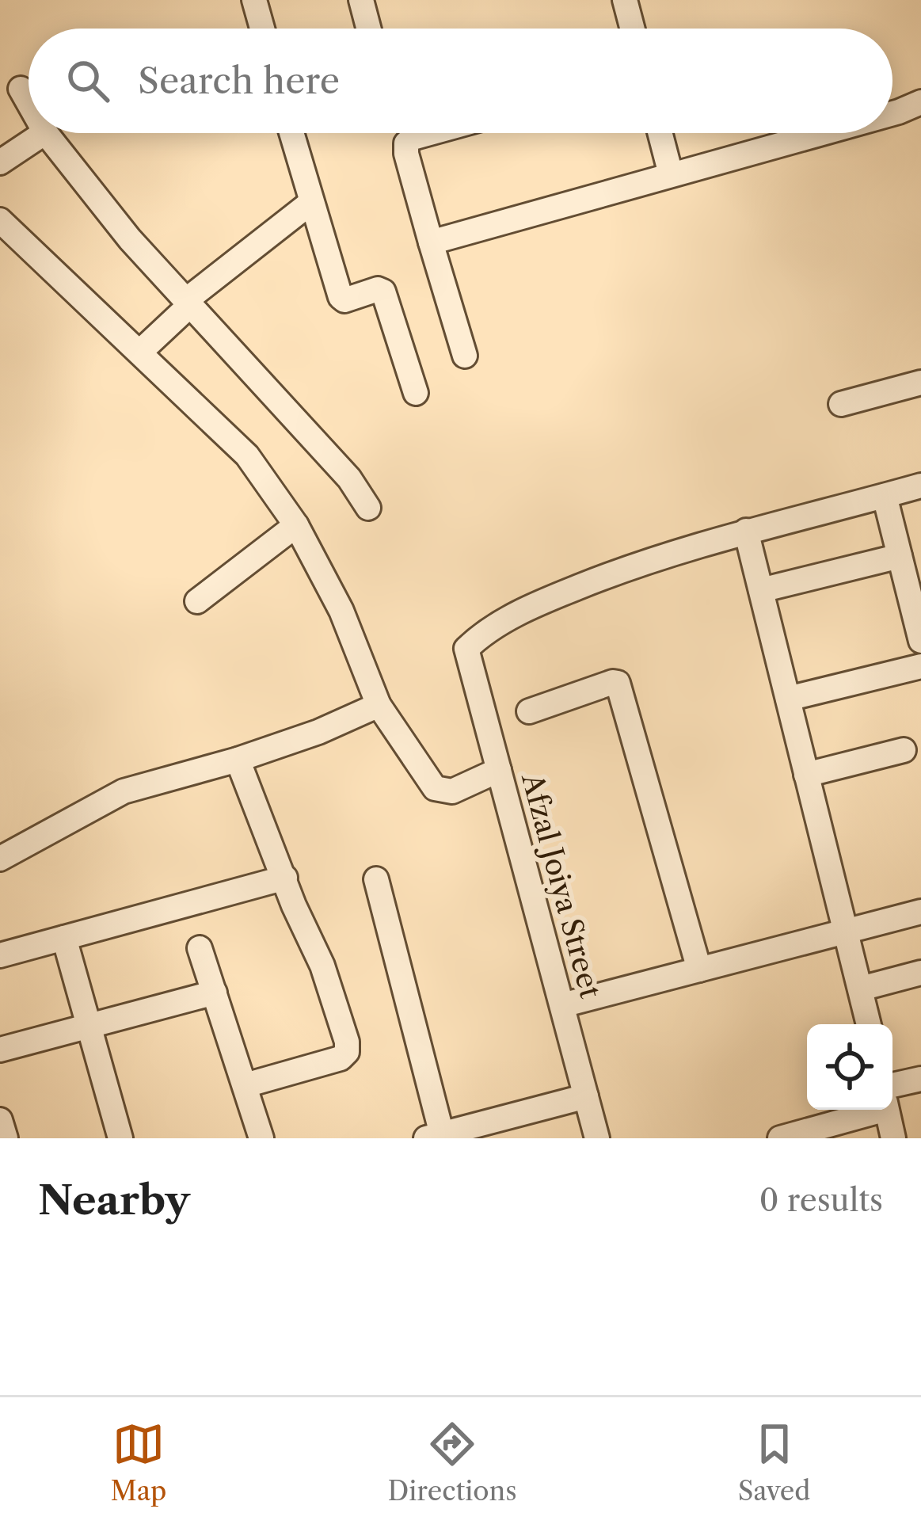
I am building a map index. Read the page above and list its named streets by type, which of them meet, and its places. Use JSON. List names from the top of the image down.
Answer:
{
  "streets": {
    "street": ["Afzal Joiya Street"]
  },
  "page": {
    "search": "Search here",
    "heading": ["Nearby", "0 results"],
    "nav": ["Map", "Directions", "Saved"]
  }
}
